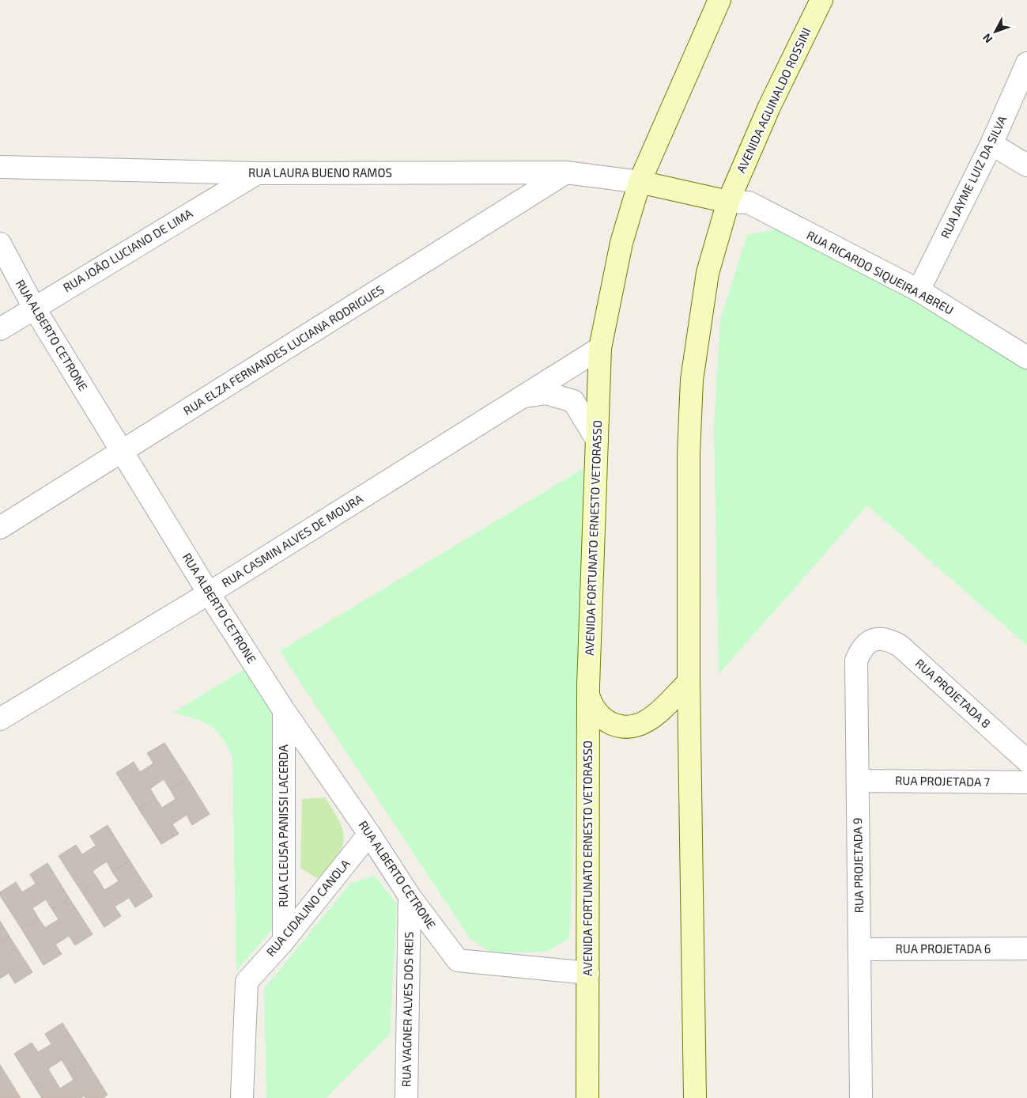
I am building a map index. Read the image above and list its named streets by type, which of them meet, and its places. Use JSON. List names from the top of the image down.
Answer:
{
  "streets": {
    "street": [
      "AVENIDA AGUINALDO ROSSINI",
      "RUA LAURA BUENO RAMOS",
      "RUA JAYME LUIZ DA SILVA",
      "RUA JOÃO LUCIANO DE LIMA",
      "RUA RICARDO SIQUEIRA ABREU",
      "RUA ALBERTO CETRONE",
      "RUA ELZA FERNANDES LUCIANA RODRIGUES",
      "AVENIDA FORTUNATO ERNESTO VETORASSO",
      "RUA CASMIN ALVES DE MOURA",
      "RUA PROJETADA 8",
      "RUA PROJETADA 7",
      "RUA CLEUSA PANISSI LACERDA",
      "RUA PROJETADA 9",
      "RUA CIDALINO CANOLA",
      "RUA PROJETADA 6",
      "RUA VAGNER ALVES DOS REIS"
    ]
  },
  "crossings": [
    ["AVENIDA AGUINALDO ROSSINI", "RUA RICARDO SIQUEIRA ABREU"],
    ["RUA LAURA BUENO RAMOS", "RUA JOÃO LUCIANO DE LIMA"],
    ["RUA LAURA BUENO RAMOS", "RUA ELZA FERNANDES LUCIANA RODRIGUES"],
    ["RUA LAURA BUENO RAMOS", "AVENIDA FORTUNATO ERNESTO VETORASSO"],
    ["RUA JAYME LUIZ DA SILVA", "RUA RICARDO SIQUEIRA ABREU"],
    ["RUA JOÃO LUCIANO DE LIMA", "RUA ALBERTO CETRONE"],
    ["RUA ALBERTO CETRONE", "RUA ELZA FERNANDES LUCIANA RODRIGUES"],
    ["RUA ALBERTO CETRONE", "AVENIDA FORTUNATO ERNESTO VETORASSO"],
    ["RUA ALBERTO CETRONE", "RUA CASMIN ALVES DE MOURA"],
    ["RUA ALBERTO CETRONE", "RUA CLEUSA PANISSI LACERDA"],
    ["RUA ALBERTO CETRONE", "RUA CIDALINO CANOLA"],
    ["RUA ALBERTO CETRONE", "RUA VAGNER ALVES DOS REIS"],
    ["AVENIDA FORTUNATO ERNESTO VETORASSO", "RUA CASMIN ALVES DE MOURA"],
    ["RUA PROJETADA 8", "RUA PROJETADA 9"],
    ["RUA PROJETADA 7", "RUA PROJETADA 9"],
    ["RUA CLEUSA PANISSI LACERDA", "RUA CIDALINO CANOLA"],
    ["RUA PROJETADA 9", "RUA PROJETADA 6"]
  ],
  "north": "bottom left"
}
